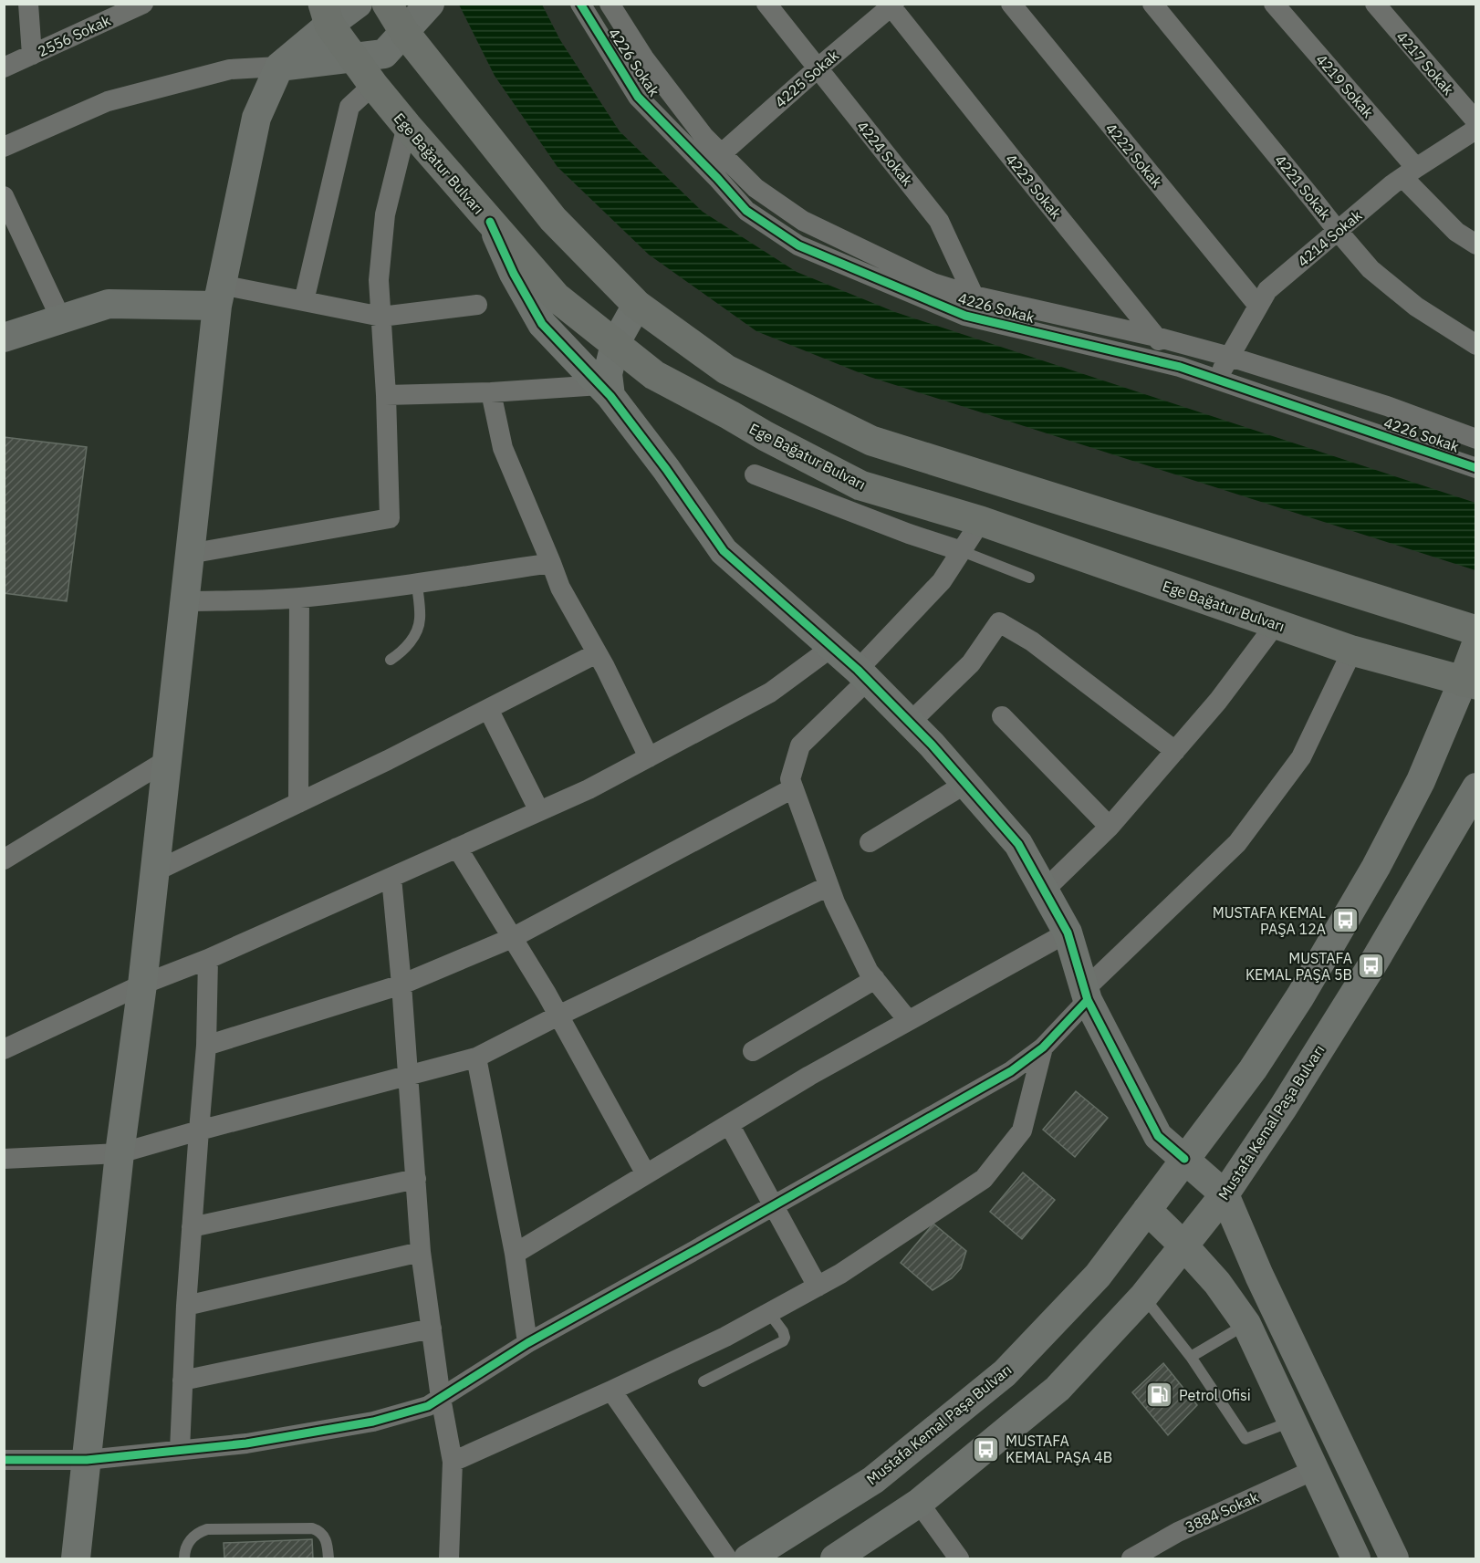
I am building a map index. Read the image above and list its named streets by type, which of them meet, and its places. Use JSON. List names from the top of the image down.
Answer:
{
  "streets": {
    "main road": ["Ege Bağatur Bulvarı", "Mustafa Kemal Paşa Bulvarı"],
    "street": [
      "2556 Sokak",
      "4226 Sokak",
      "4217 Sokak",
      "4225 Sokak",
      "4219 Sokak",
      "4224 Sokak",
      "4222 Sokak",
      "4223 Sokak",
      "4221 Sokak",
      "4214 Sokak",
      "3884 Sokak"
    ]
  },
  "crossings": [
    ["4226 Sokak", "4223 Sokak"],
    ["4226 Sokak", "4214 Sokak"],
    ["4217 Sokak", "4214 Sokak"],
    ["4225 Sokak", "4224 Sokak"],
    ["4225 Sokak", "4223 Sokak"],
    ["4219 Sokak", "4214 Sokak"],
    ["4222 Sokak", "4214 Sokak"],
    ["Ege Bağatur Bulvarı", "Mustafa Kemal Paşa Bulvarı"],
    ["4221 Sokak", "4214 Sokak"]
  ],
  "places": {
    "bus stop": ["MUSTAFA KEMAL PAŞA 12A", "MUSTAFA KEMAL PAŞA 5B", "MUSTAFA KEMAL PAŞA 4B"],
    "fuel station": ["Petrol Ofisi"]
  }
}
